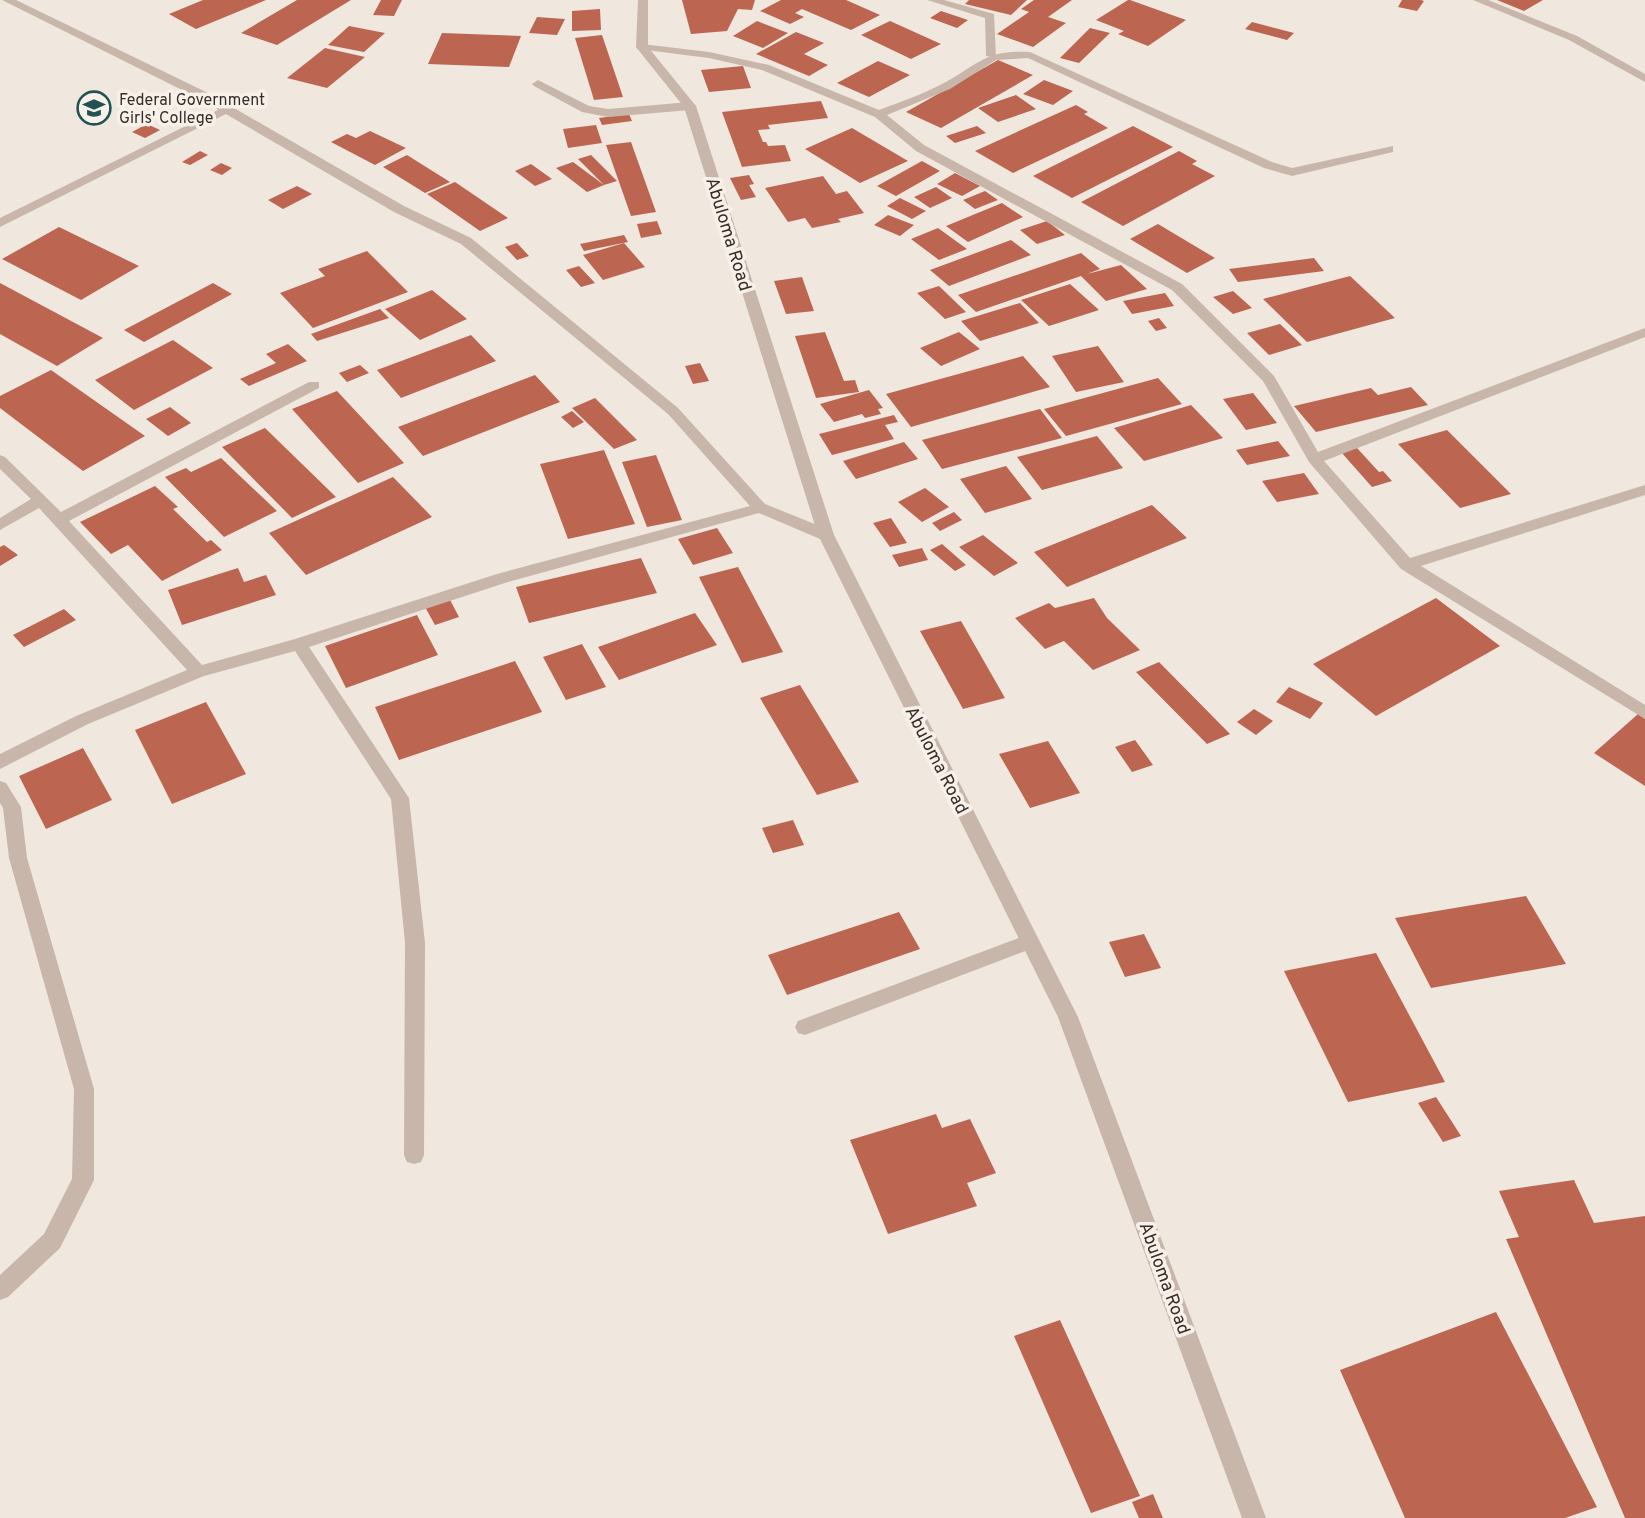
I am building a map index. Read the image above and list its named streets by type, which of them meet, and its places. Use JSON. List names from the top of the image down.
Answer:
{
  "streets": {
    "street": ["Abuloma Road"]
  },
  "places": {
    "school or university": ["Federal Government Girls' College"]
  }
}
